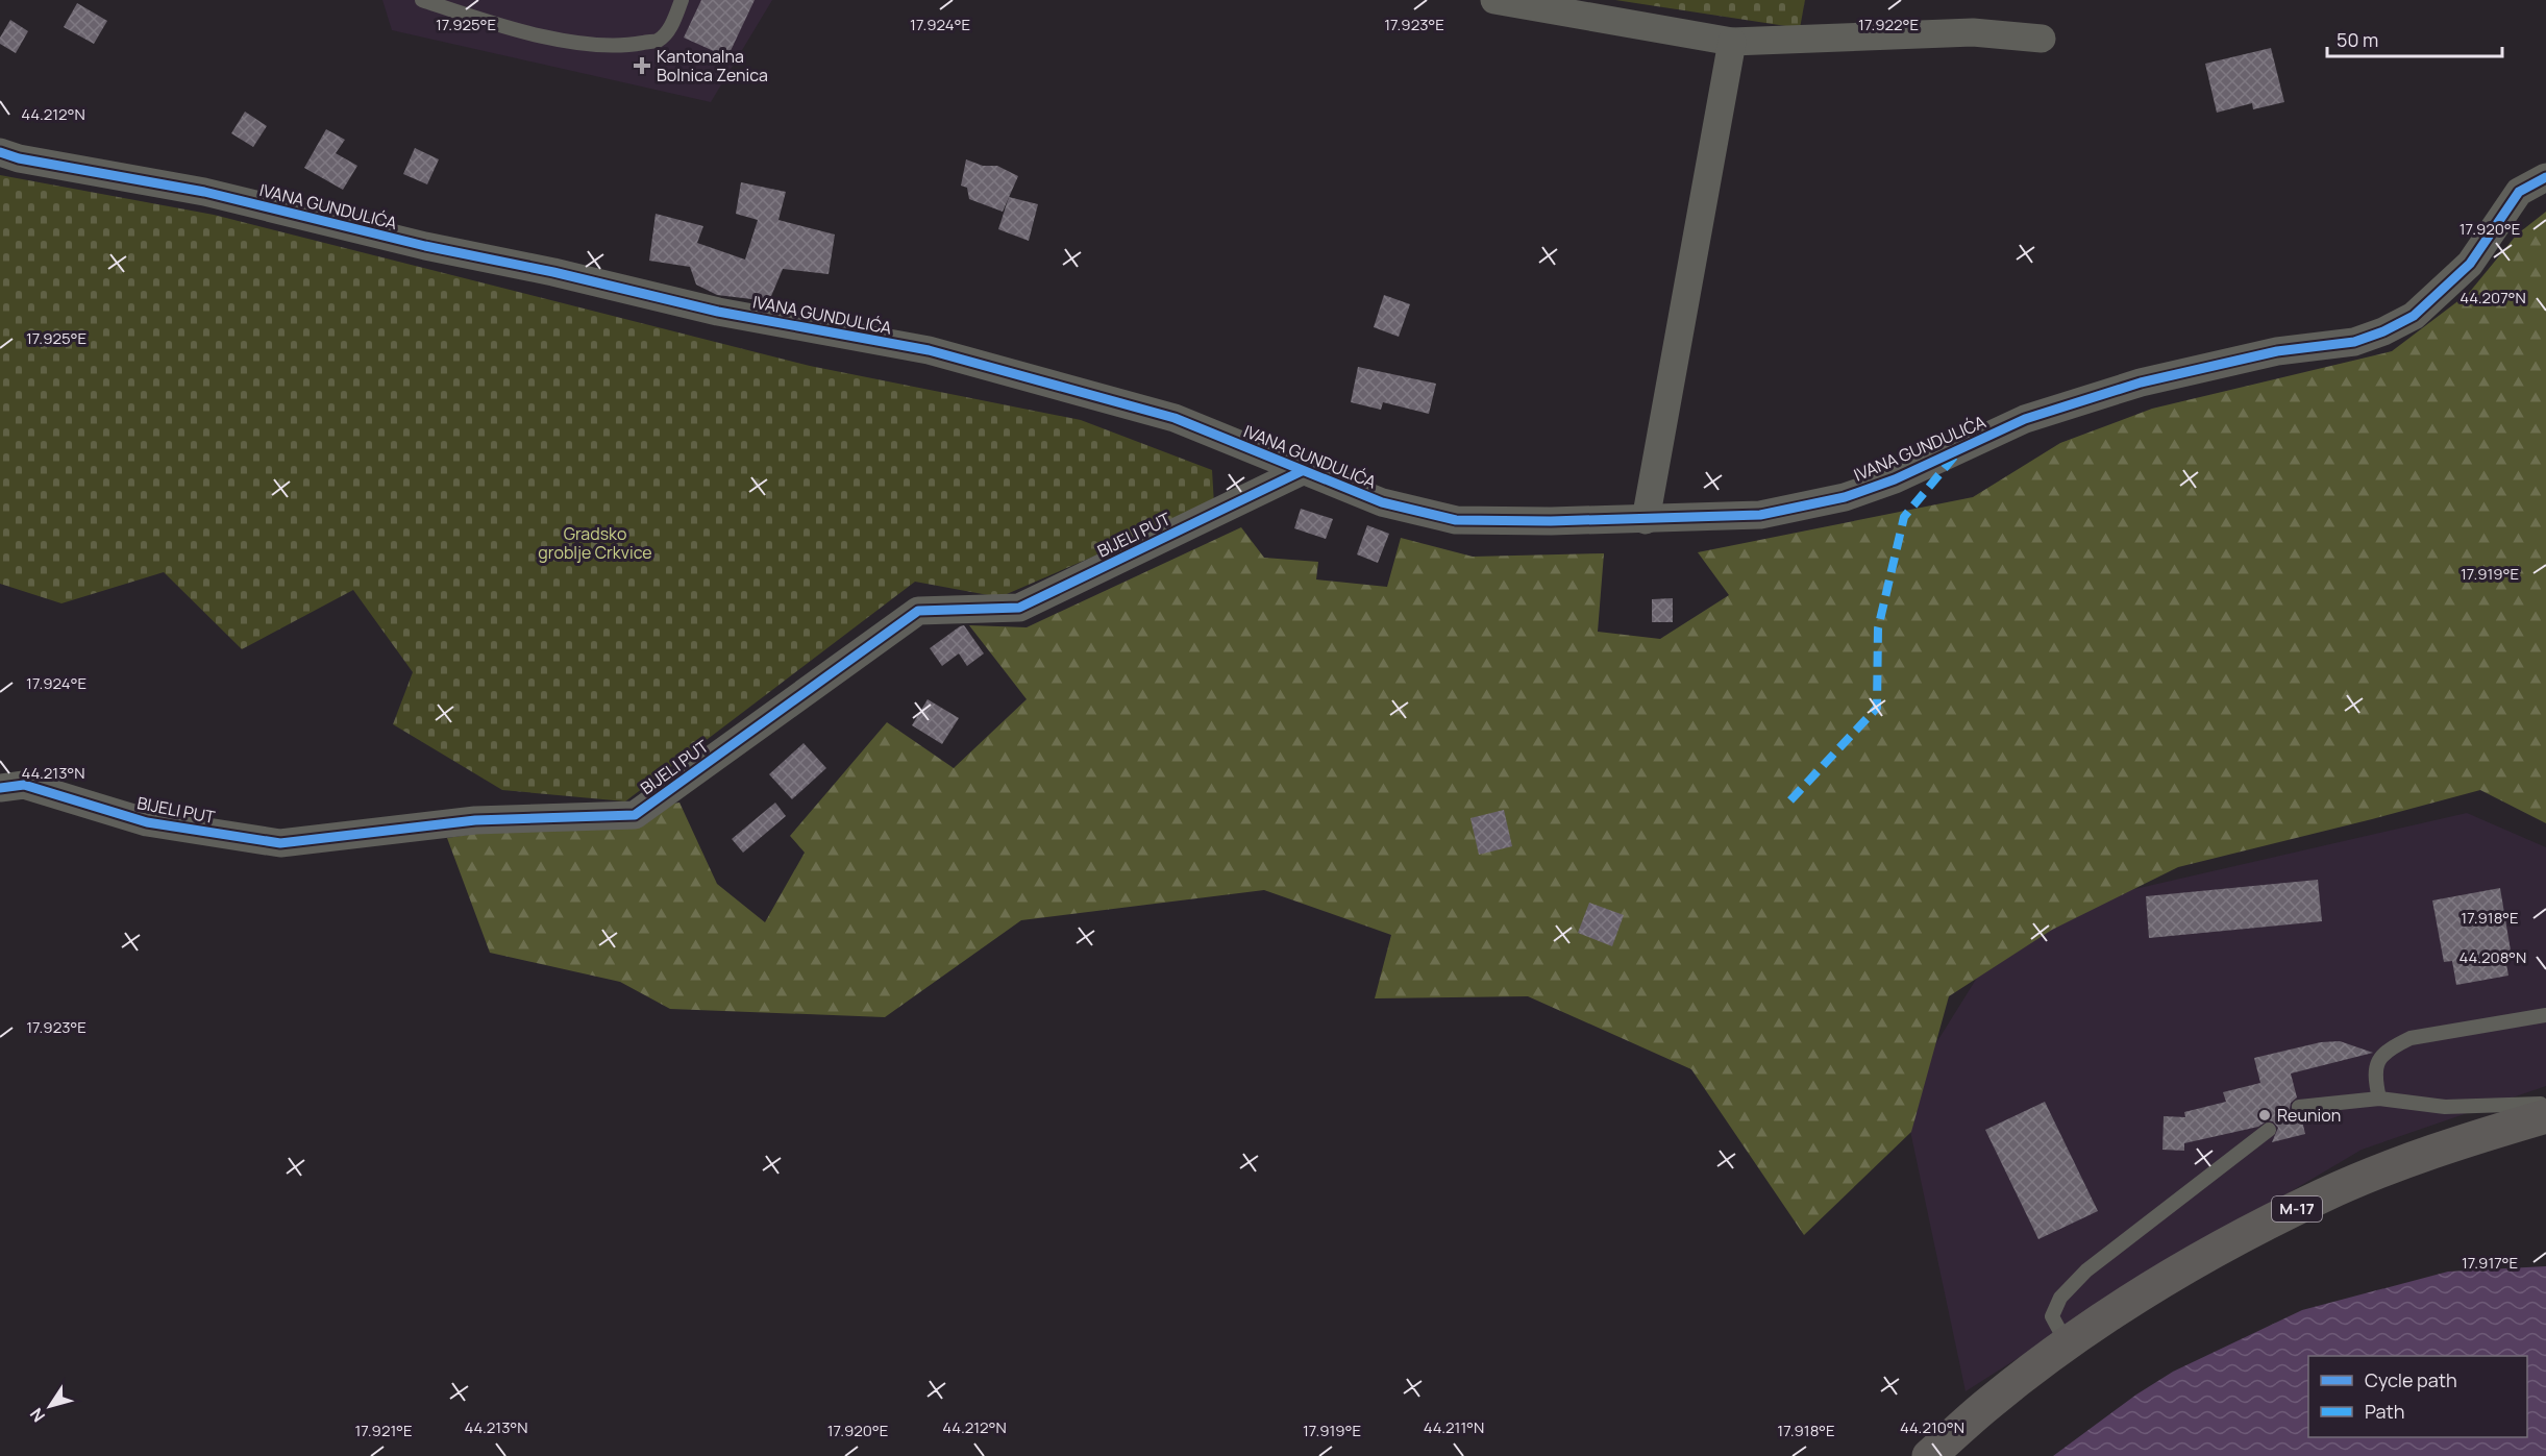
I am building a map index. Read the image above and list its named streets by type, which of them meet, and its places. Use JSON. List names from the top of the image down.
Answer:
{
  "streets": {
    "highway": ["M-17"],
    "street": ["IVANA GUNDULIĆA", "BIJELI PUT"]
  },
  "crossings": [
    ["IVANA GUNDULIĆA", "BIJELI PUT"]
  ],
  "parks": ["Gradsko groblje Crkvice"],
  "places": {
    "health": ["Kantonalna Bolnica Zenica"],
    "other": ["Reunion"]
  },
  "legend": ["Cycle path", "Path"],
  "scale_bar": "50 m",
  "north": "bottom left",
  "coordinates": [
    "17.925°E",
    "17.924°E",
    "17.923°E",
    "17.922°E",
    "44.212°N",
    "17.920°E",
    "44.207°N",
    "17.919°E",
    "44.213°N",
    "17.918°E",
    "44.208°N",
    "17.917°E",
    "44.211°N",
    "44.210°N",
    "17.921°E"
  ]
}
